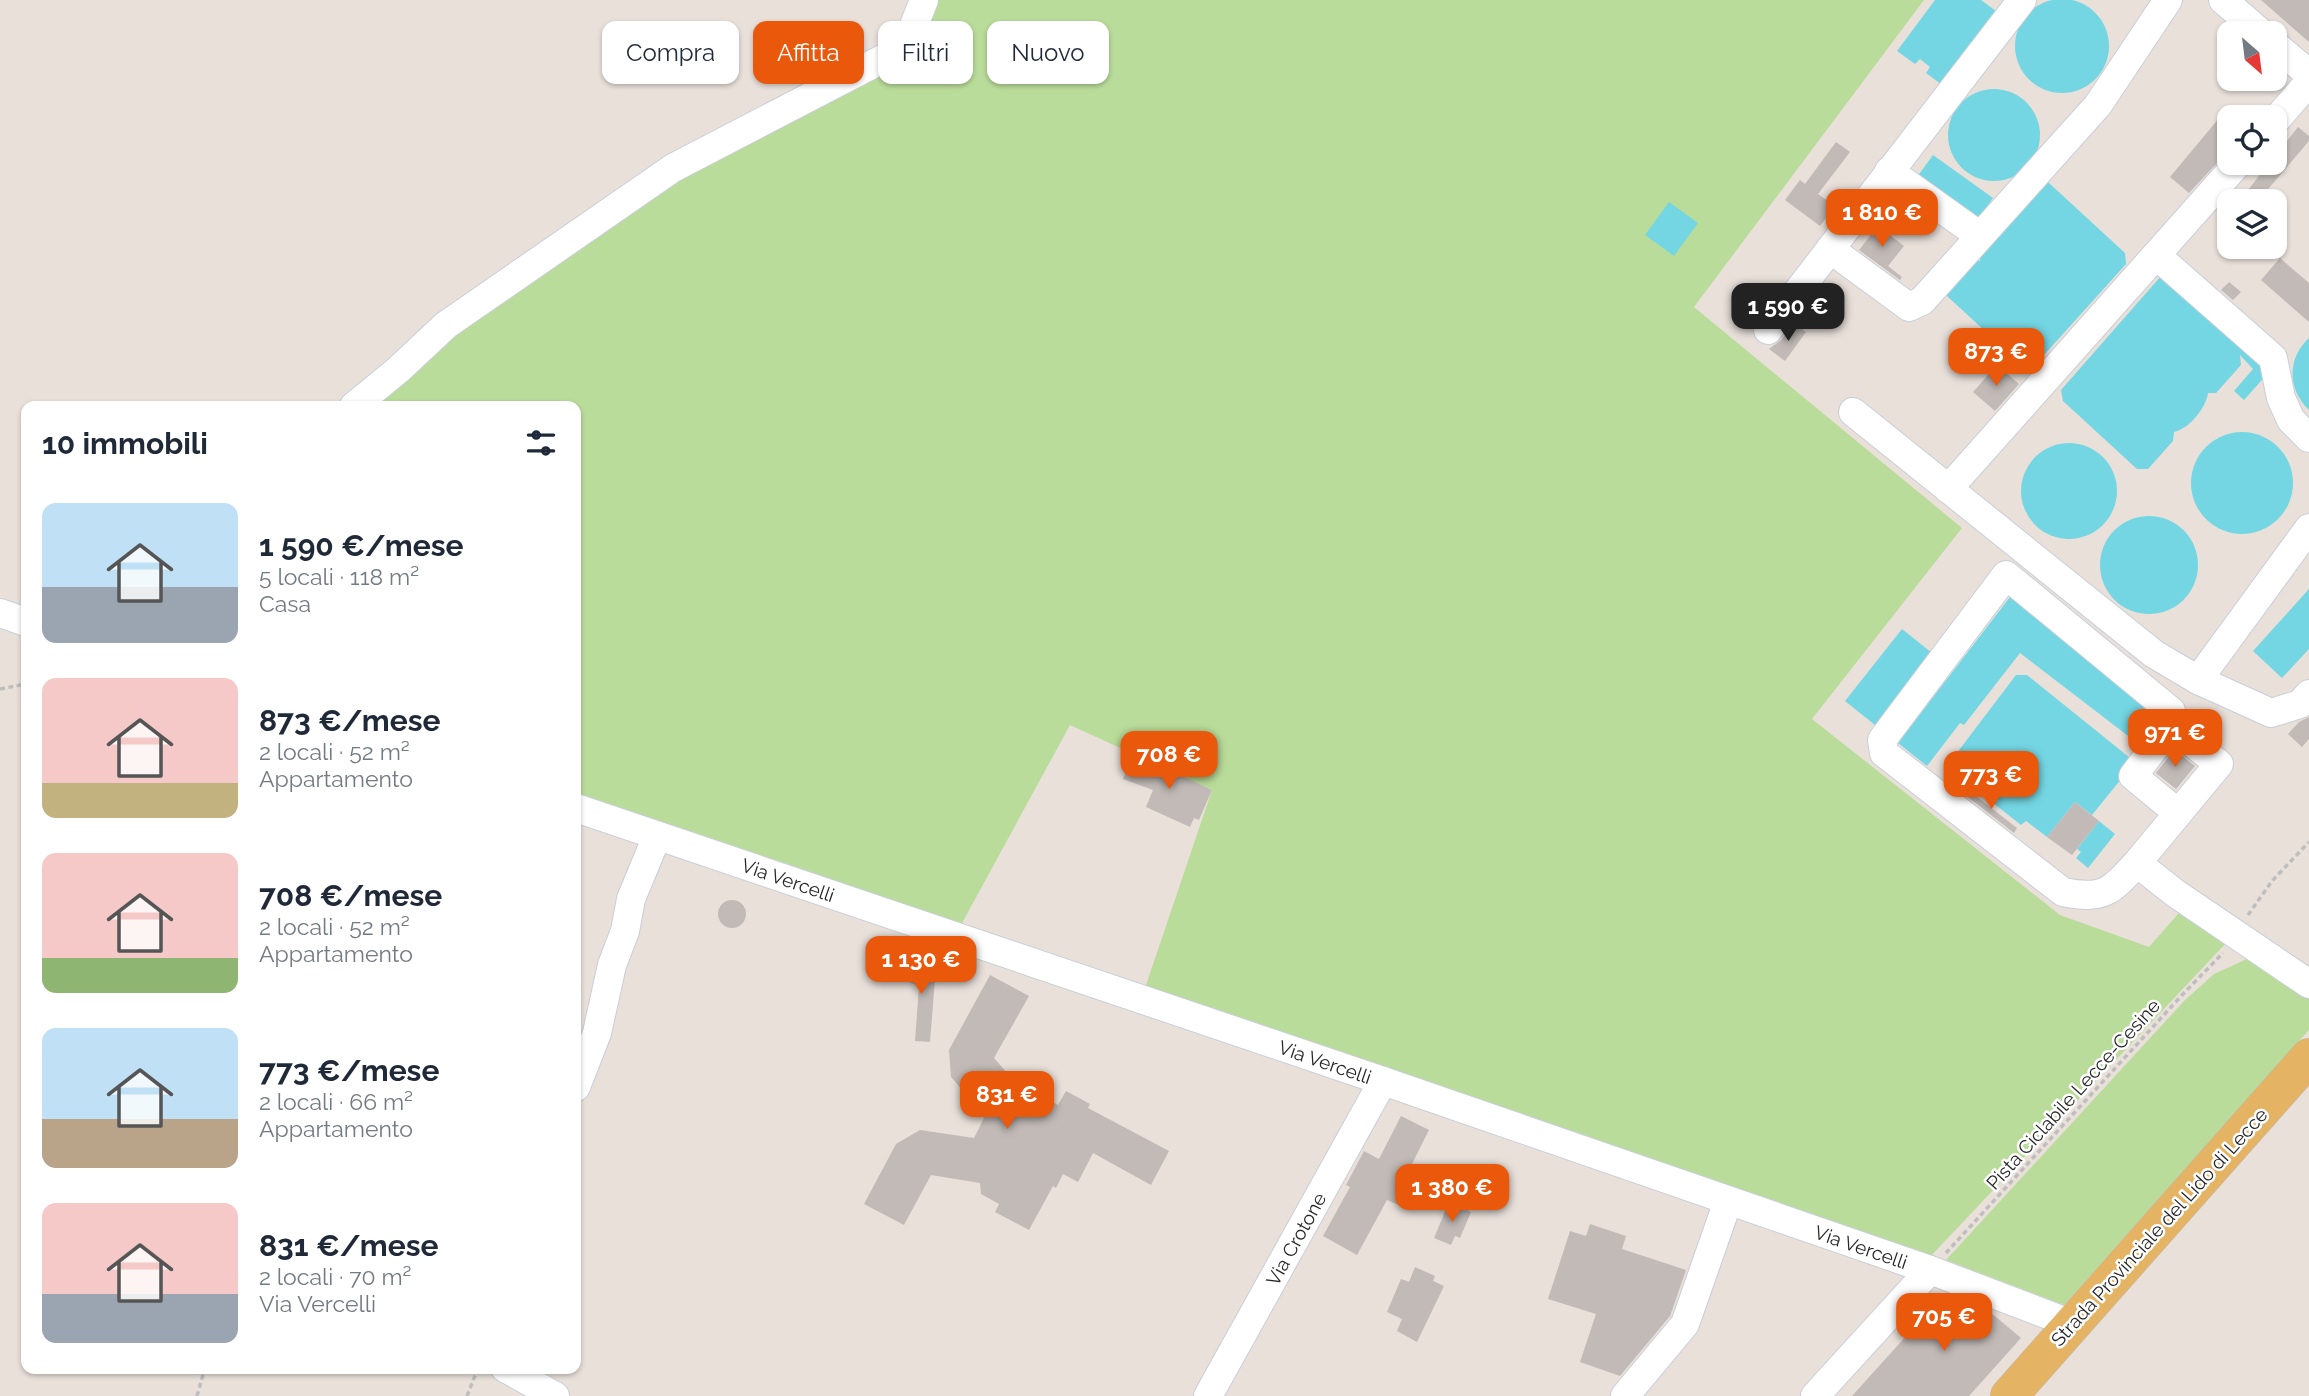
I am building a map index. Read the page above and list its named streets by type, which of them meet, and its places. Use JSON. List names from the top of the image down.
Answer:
{
  "streets": {
    "main road": ["Strada Provinciale del Lido di Lecce"],
    "street": ["Via Vercelli", "Via Crotone"],
    "path": ["Pista Ciclabile Lecce-Cesine"]
  },
  "crossings": [
    ["Via Vercelli", "Pista Ciclabile Lecce-Cesine"],
    ["Via Vercelli", "Strada Provinciale del Lido di Lecce"],
    ["Via Vercelli", "Via Crotone"]
  ],
  "north": "bottom right",
  "page": {
    "chip": [
      "Compra",
      "Affitta",
      "Filtri",
      "Nuovo"
    ],
    "price": [
      "1 810 €",
      "1 590 €",
      "873 €",
      "971 €",
      "708 €",
      "773 €",
      "1 130 €",
      "831 €",
      "1 380 €",
      "705 €"
    ],
    "heading": "10 immobili",
    "list": [
      {
        "name": "1 590 €/mese",
        "note": "5 locali · 118 m² · Casa"
      },
      {
        "name": "873 €/mese",
        "note": "2 locali · 52 m² · Appartamento"
      },
      {
        "name": "708 €/mese",
        "note": "2 locali · 52 m² · Appartamento"
      },
      {
        "name": "773 €/mese",
        "note": "2 locali · 66 m² · Appartamento"
      },
      {
        "name": "831 €/mese",
        "note": "2 locali · 70 m² · Via Vercelli"
      }
    ]
  }
}
